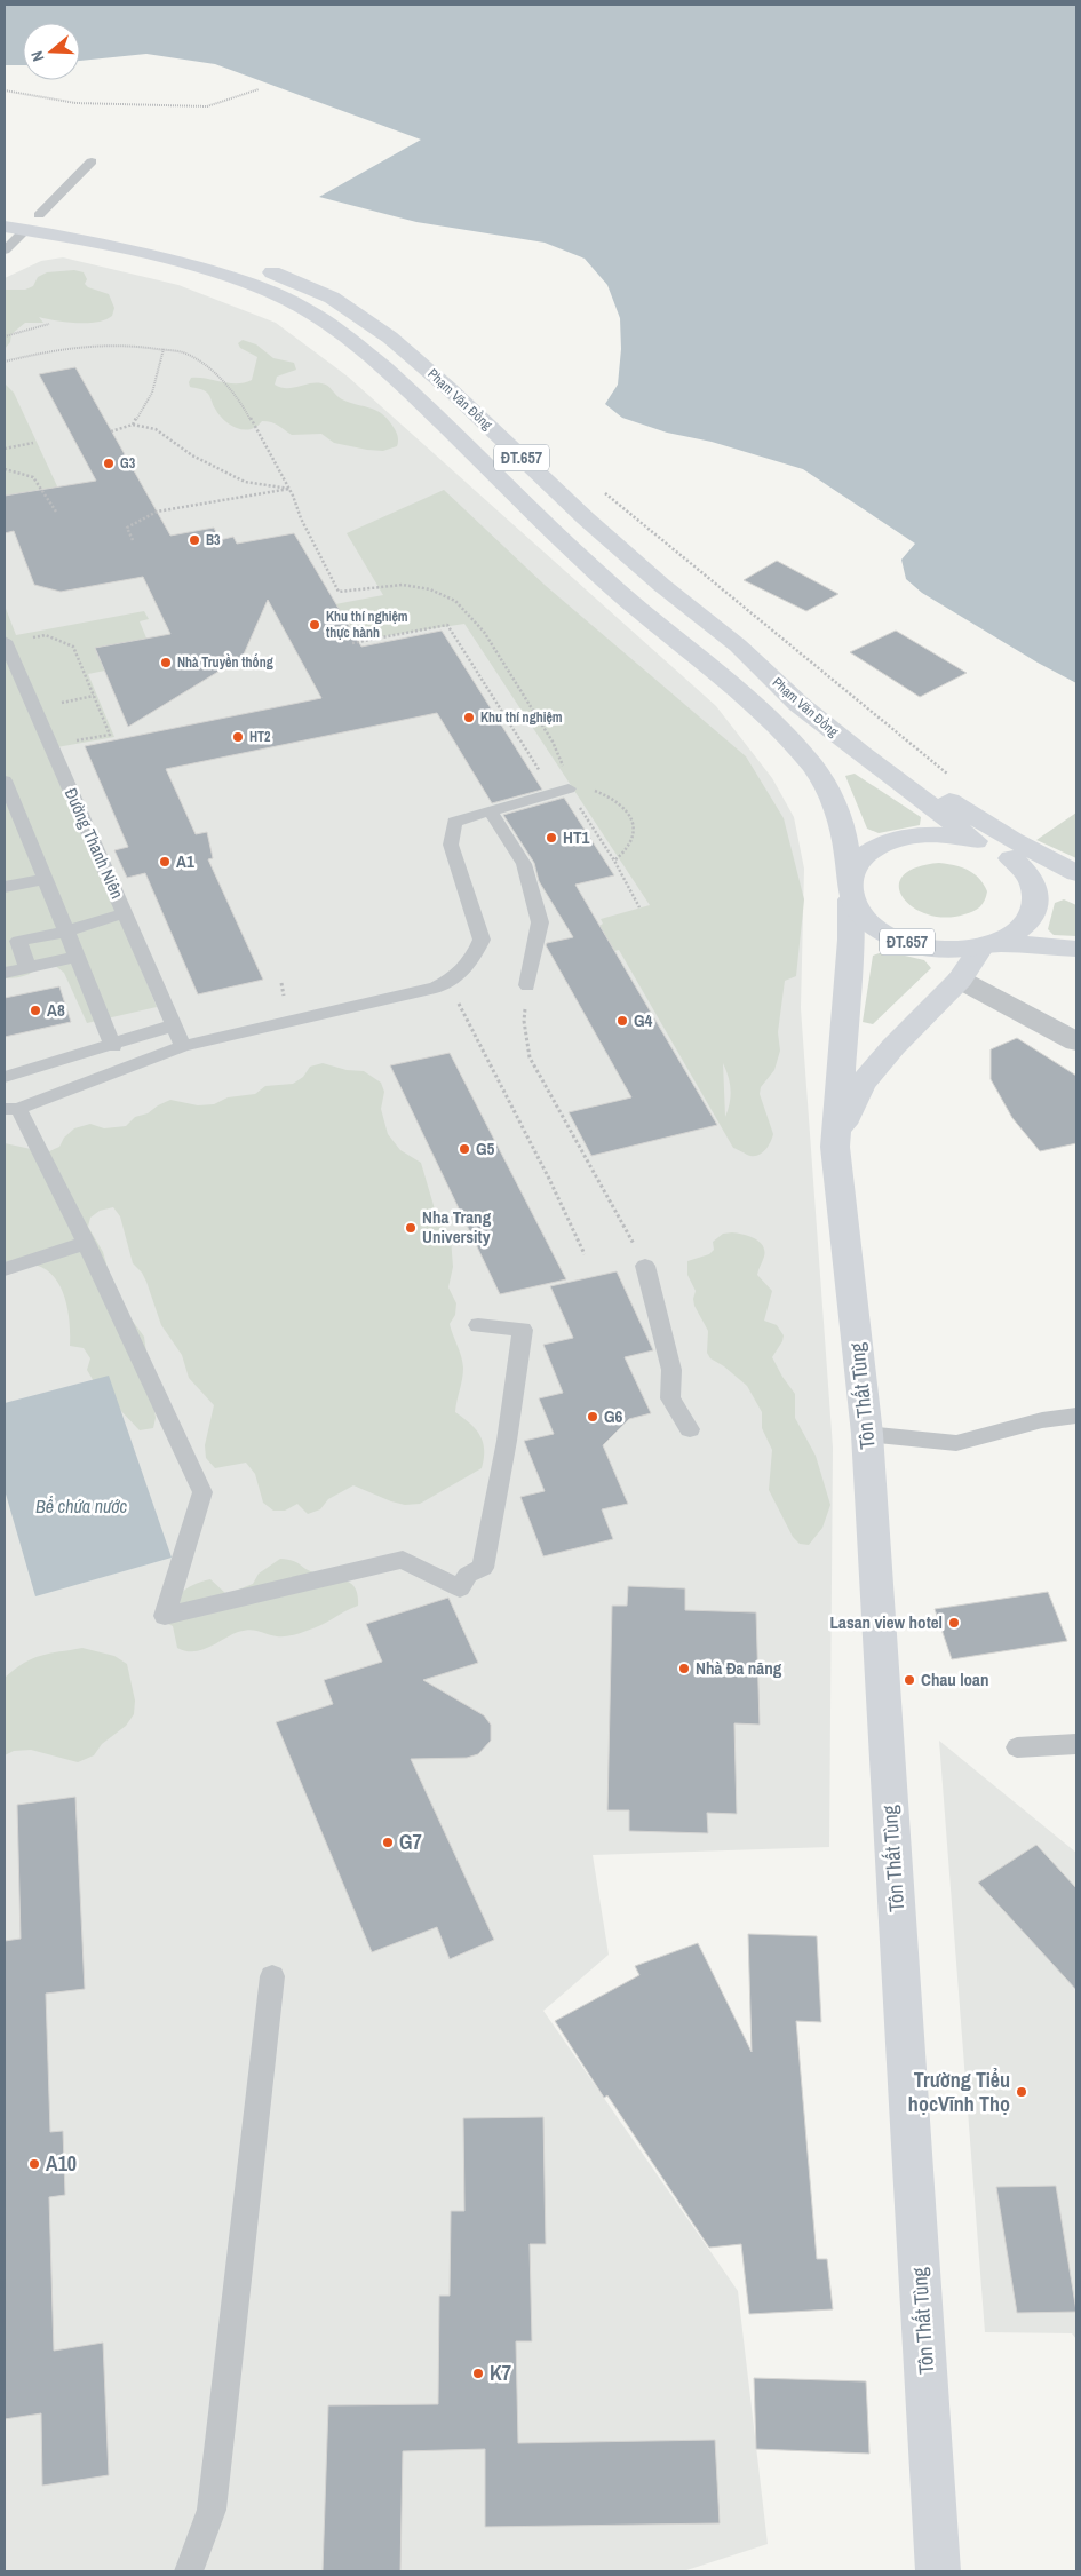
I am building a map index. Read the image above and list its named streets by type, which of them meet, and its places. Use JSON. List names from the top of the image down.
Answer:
{
  "streets": {
    "main road": ["Phạm Văn Đồng", "ĐT.657", "Tôn Thất Tùng"],
    "lane": ["Đường Thanh Niên"]
  },
  "crossings": [
    ["Phạm Văn Đồng", "Tôn Thất Tùng"]
  ],
  "water": ["Bể chứa nước"],
  "places": [
    "G3",
    "B3",
    "Khu thí nghiệm thực hành",
    "Nhà Truyền thống",
    "Khu thí nghiệm",
    "HT2",
    "HT1",
    "A1",
    "A8",
    "G4",
    "G5",
    "Nha Trang University",
    "G6",
    "Lasan view hotel",
    "Nhà Đa năng",
    "Chau loan",
    "G7",
    "Trường Tiểu họcVĩnh Thọ",
    "A10",
    "K7"
  ],
  "north": "left"
}
